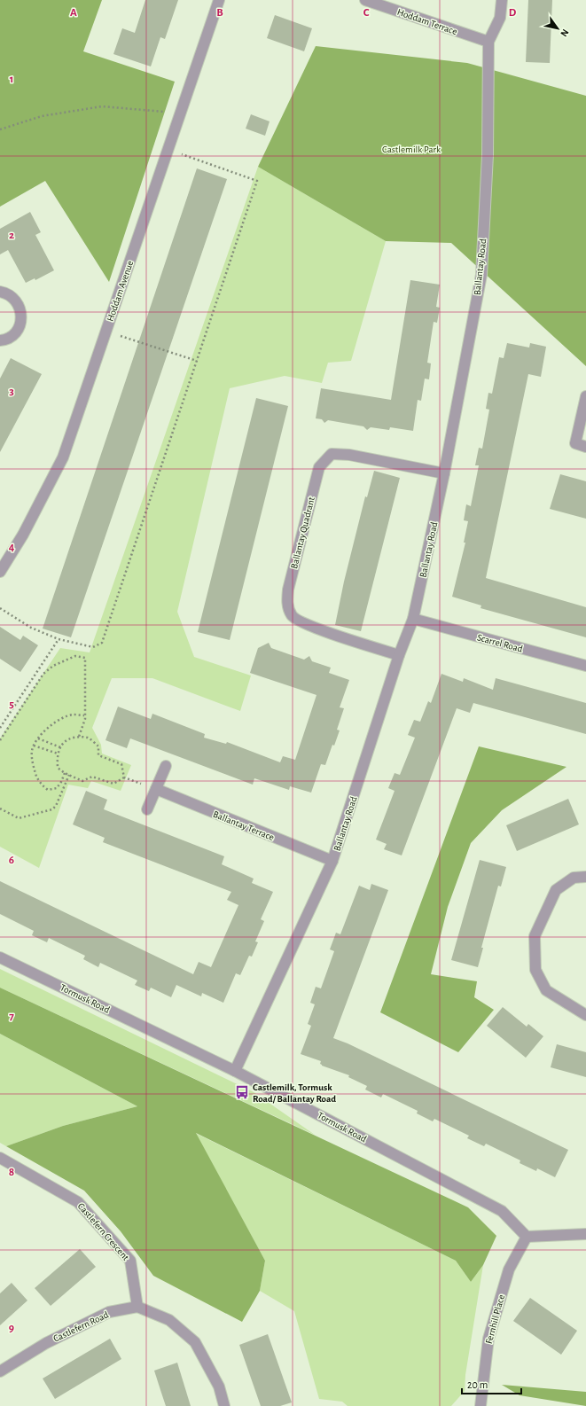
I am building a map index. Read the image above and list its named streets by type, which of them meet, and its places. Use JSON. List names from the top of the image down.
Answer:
{
  "streets": {
    "street": [
      "Hoddam Terrace",
      "Ballantay Road",
      "Hoddam Avenue",
      "Ballantay Quadrant",
      "Scarrel Road",
      "Ballantay Terrace",
      "Tormusk Road",
      "Castlefern Crescent",
      "Fernhill Place",
      "Castlefern Road"
    ]
  },
  "crossings": [
    ["Hoddam Terrace", "Ballantay Road"],
    ["Ballantay Road", "Ballantay Quadrant"],
    ["Ballantay Road", "Scarrel Road"],
    ["Ballantay Road", "Ballantay Terrace"],
    ["Ballantay Road", "Tormusk Road"],
    ["Tormusk Road", "Fernhill Place"],
    ["Castlefern Crescent", "Castlefern Road"]
  ],
  "parks": ["Castlemilk Park"],
  "places": {
    "bus stop": ["Castlemilk, Tormusk Road/ Ballantay Road"]
  },
  "scale_bar": "20 m",
  "north": "bottom right",
  "grid": {
    "columns": [
      "A",
      "B",
      "C",
      "D"
    ],
    "rows": [
      "1",
      "2",
      "3",
      "4",
      "5",
      "6",
      "7",
      "8",
      "9"
    ]
  }
}
